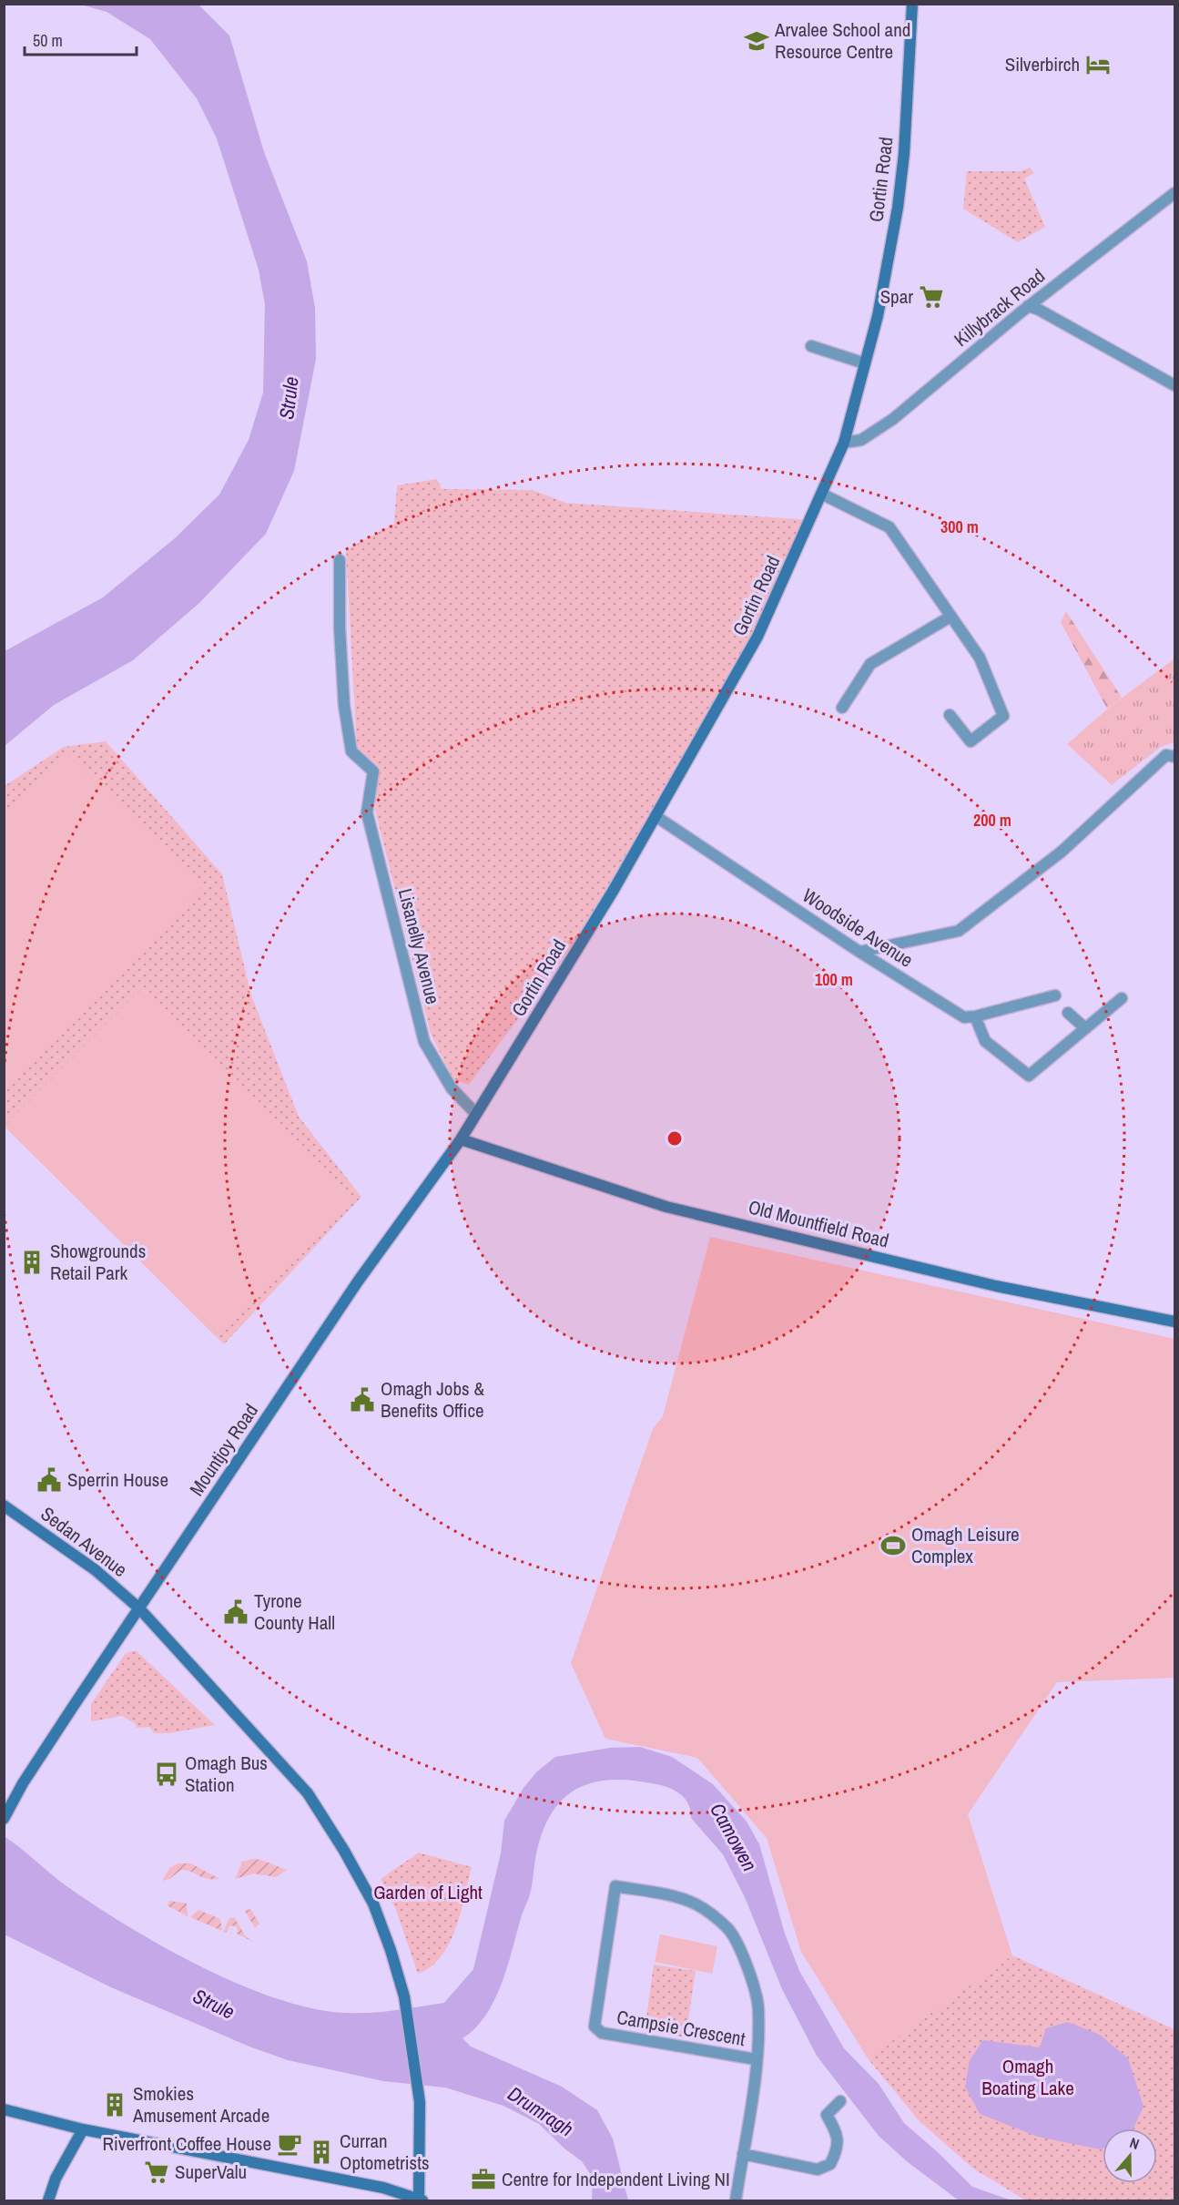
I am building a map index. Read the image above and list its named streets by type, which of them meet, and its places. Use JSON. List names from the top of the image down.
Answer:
{
  "streets": {
    "main road": [
      "Gortin Road",
      "Old Mountfield Road",
      "Mountjoy Road",
      "Sedan Avenue"
    ],
    "street": [
      "Killybrack Road",
      "Woodside Avenue",
      "Lisanelly Avenue",
      "Campsie Crescent"
    ]
  },
  "crossings": [
    ["Gortin Road", "Killybrack Road"],
    ["Gortin Road", "Woodside Avenue"],
    ["Gortin Road", "Lisanelly Avenue"],
    ["Gortin Road", "Old Mountfield Road"],
    ["Gortin Road", "Mountjoy Road"],
    ["Old Mountfield Road", "Mountjoy Road"],
    ["Mountjoy Road", "Sedan Avenue"]
  ],
  "water": ["Strule", "Camowen", "Drumragh"],
  "parks": ["Garden of Light", "Omagh Boating Lake"],
  "places": {
    "school or university": ["Arvalee School and Resource Centre"],
    "hotel": ["Silverbirch"],
    "supermarket": ["Spar", "SuperValu"],
    "building": ["Showgrounds Retail Park", "Smokies Amusement Arcade", "Curran Optometrists"],
    "public building": ["Omagh Jobs & Benefits Office", "Sperrin House", "Tyrone County Hall"],
    "sports": ["Omagh Leisure Complex"],
    "bus stop": ["Omagh Bus Station"],
    "cafe": ["Riverfront Coffee House"],
    "office": ["Centre for Independent Living NI"]
  },
  "scale_bar": "50 m",
  "north": "top",
  "rings": ["300 m", "200 m", "100 m"]
}
